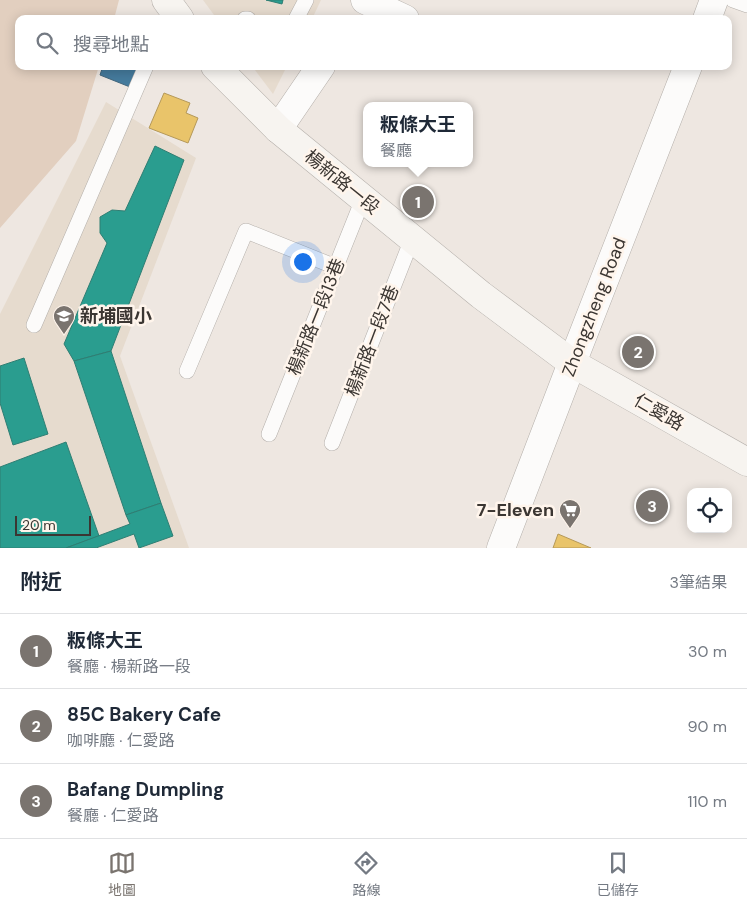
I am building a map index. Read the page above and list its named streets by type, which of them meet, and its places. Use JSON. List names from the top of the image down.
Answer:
{
  "streets": {
    "main road": ["楊新路一段", "仁愛路"],
    "street": ["Zhongzheng Road"],
    "lane": ["楊新路一段13巷", "楊新路一段7巷"]
  },
  "crossings": [
    ["楊新路一段", "Zhongzheng Road"],
    ["楊新路一段", "楊新路一段13巷"],
    ["楊新路一段", "楊新路一段7巷"],
    ["楊新路一段", "仁愛路"],
    ["Zhongzheng Road", "仁愛路"]
  ],
  "places": {
    "school or university": ["新埔國小"],
    "supermarket": ["7-Eleven"]
  },
  "scale_bar": "20 m",
  "page": {
    "search": "搜尋地點",
    "popup": ["粄條大王", "餐廳"],
    "pins": ["1", "2", "3"],
    "scale": "20 m",
    "heading": ["附近", "3筆結果"],
    "list": [
      {
        "mark": "1",
        "name": "粄條大王",
        "note": "餐廳 · 楊新路一段",
        "value": "30 m"
      },
      {
        "mark": "2",
        "name": "85C Bakery Cafe",
        "note": "咖啡廳 · 仁愛路",
        "value": "90 m"
      },
      {
        "mark": "3",
        "name": "Bafang Dumpling",
        "note": "餐廳 · 仁愛路",
        "value": "110 m"
      }
    ],
    "nav": ["地圖", "路線", "已儲存"]
  }
}
